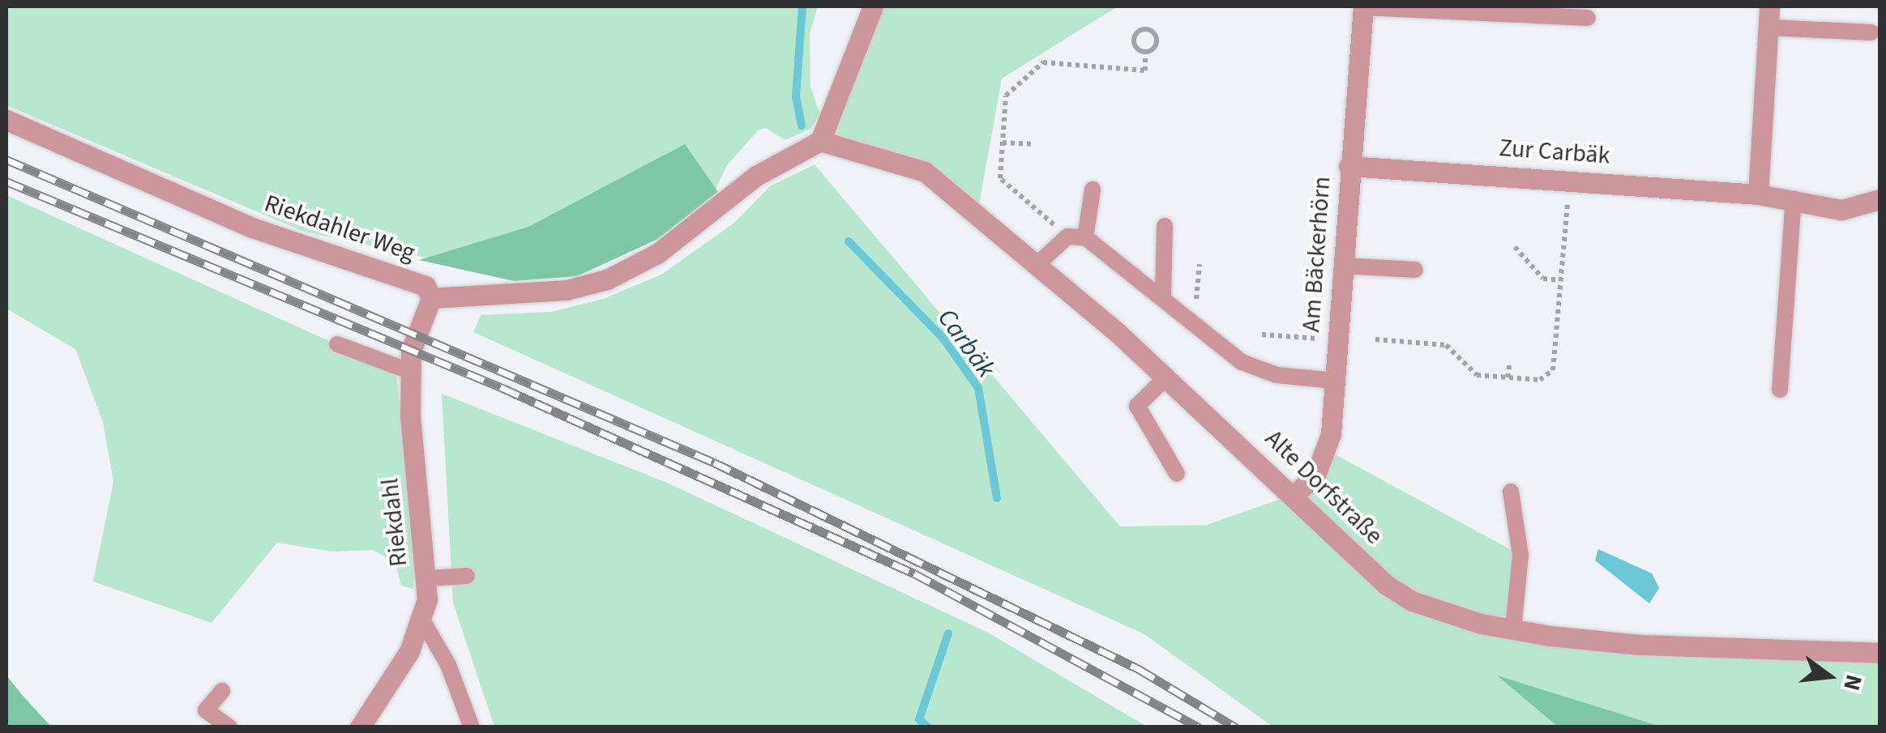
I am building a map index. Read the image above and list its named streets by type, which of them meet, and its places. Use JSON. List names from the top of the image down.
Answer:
{
  "streets": {
    "street": [
      "Zur Carbäk",
      "Riekdahler Weg",
      "Am Bäckerhörn",
      "Alte Dorfstraße",
      "Riekdahl"
    ]
  },
  "crossings": [
    ["Zur Carbäk", "Am Bäckerhörn"],
    ["Riekdahler Weg", "Riekdahl"],
    ["Am Bäckerhörn", "Alte Dorfstraße"]
  ],
  "water": ["Carbäk"],
  "north": "right"
}
